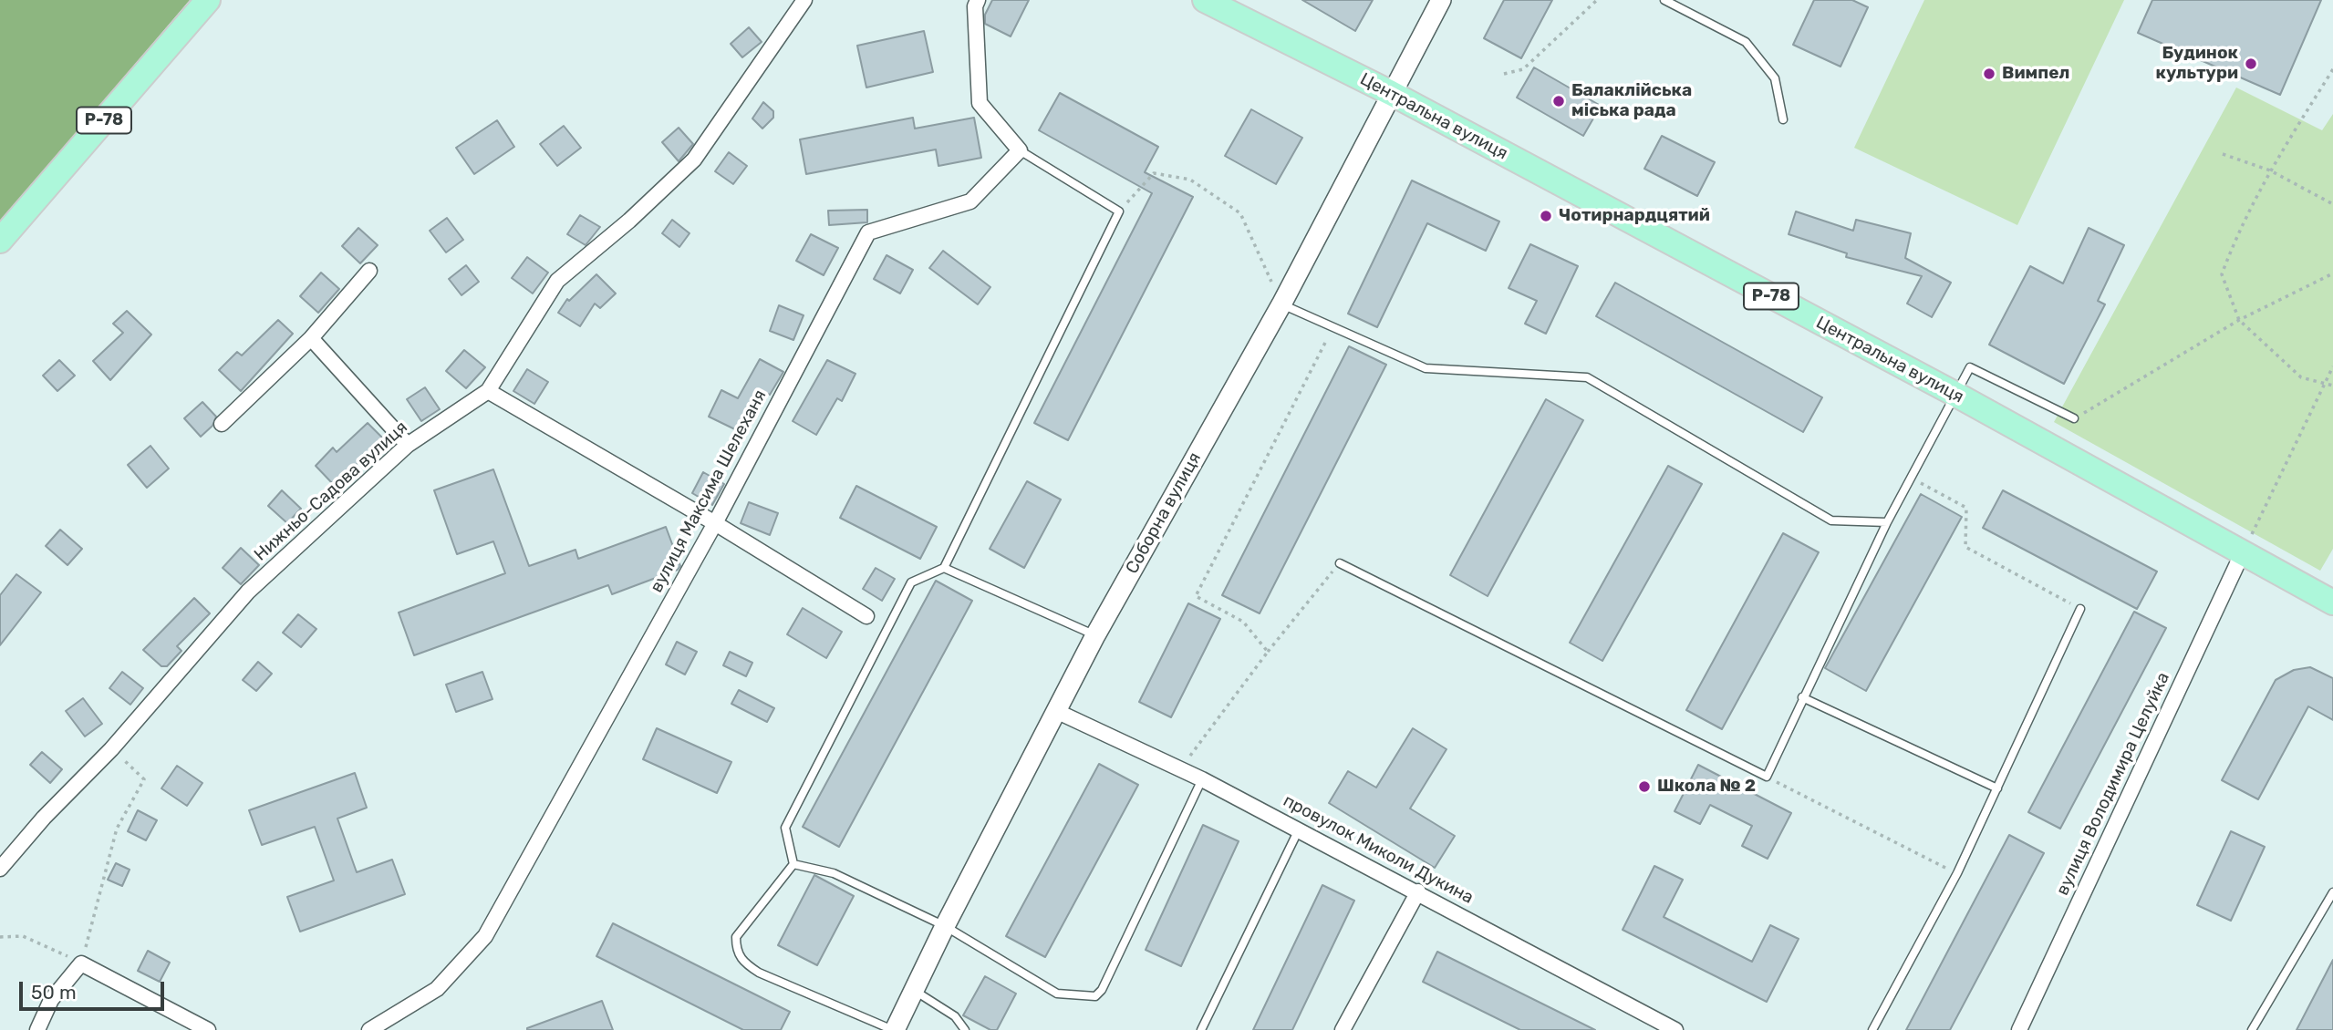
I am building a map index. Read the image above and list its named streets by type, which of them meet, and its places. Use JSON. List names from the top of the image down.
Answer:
{
  "streets": {
    "main road": ["Центральна вулиця", "Р-78"],
    "street": [
      "Нижньо-Садова вулиця",
      "вулиця Максима Шелеханя",
      "Соборна вулиця",
      "вулиця Володимира Целуйка",
      "провулок Миколи Дукина"
    ]
  },
  "crossings": [
    ["Центральна вулиця", "Соборна вулиця"],
    ["Центральна вулиця", "вулиця Володимира Целуйка"],
    ["Соборна вулиця", "провулок Миколи Дукина"]
  ],
  "places": [
    "Будинок культури",
    "Вимпел",
    "Балаклійська міська рада",
    "Чотирнардцятий",
    "Школа № 2"
  ],
  "scale_bar": "50 m"
}
